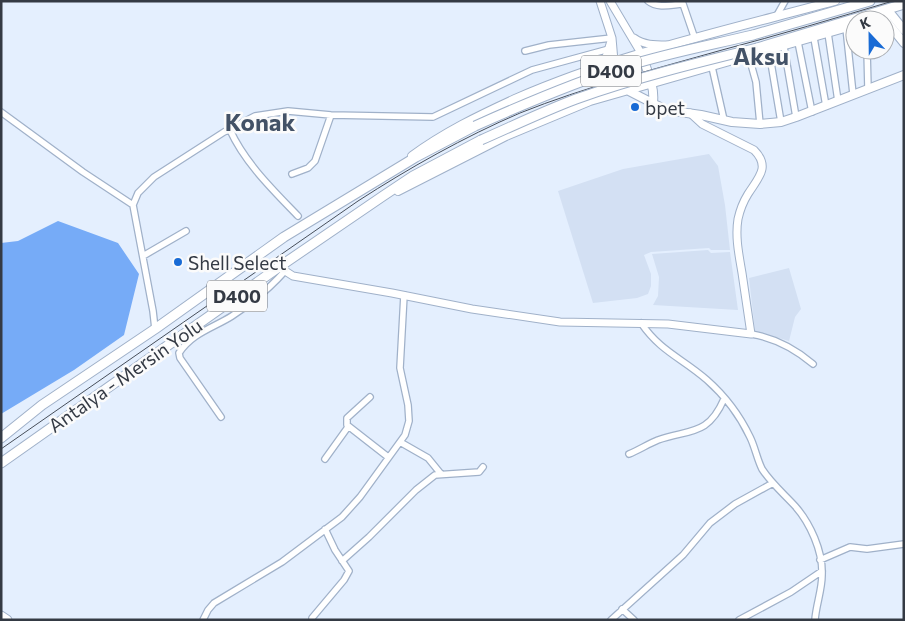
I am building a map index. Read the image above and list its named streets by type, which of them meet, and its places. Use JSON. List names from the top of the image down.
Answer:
{
  "streets": {
    "highway": ["D400", "Antalya - Mersin Yolu"]
  },
  "districts": ["Aksu", "Konak"],
  "places": ["bpet", "Shell Select"],
  "north": "top"
}
